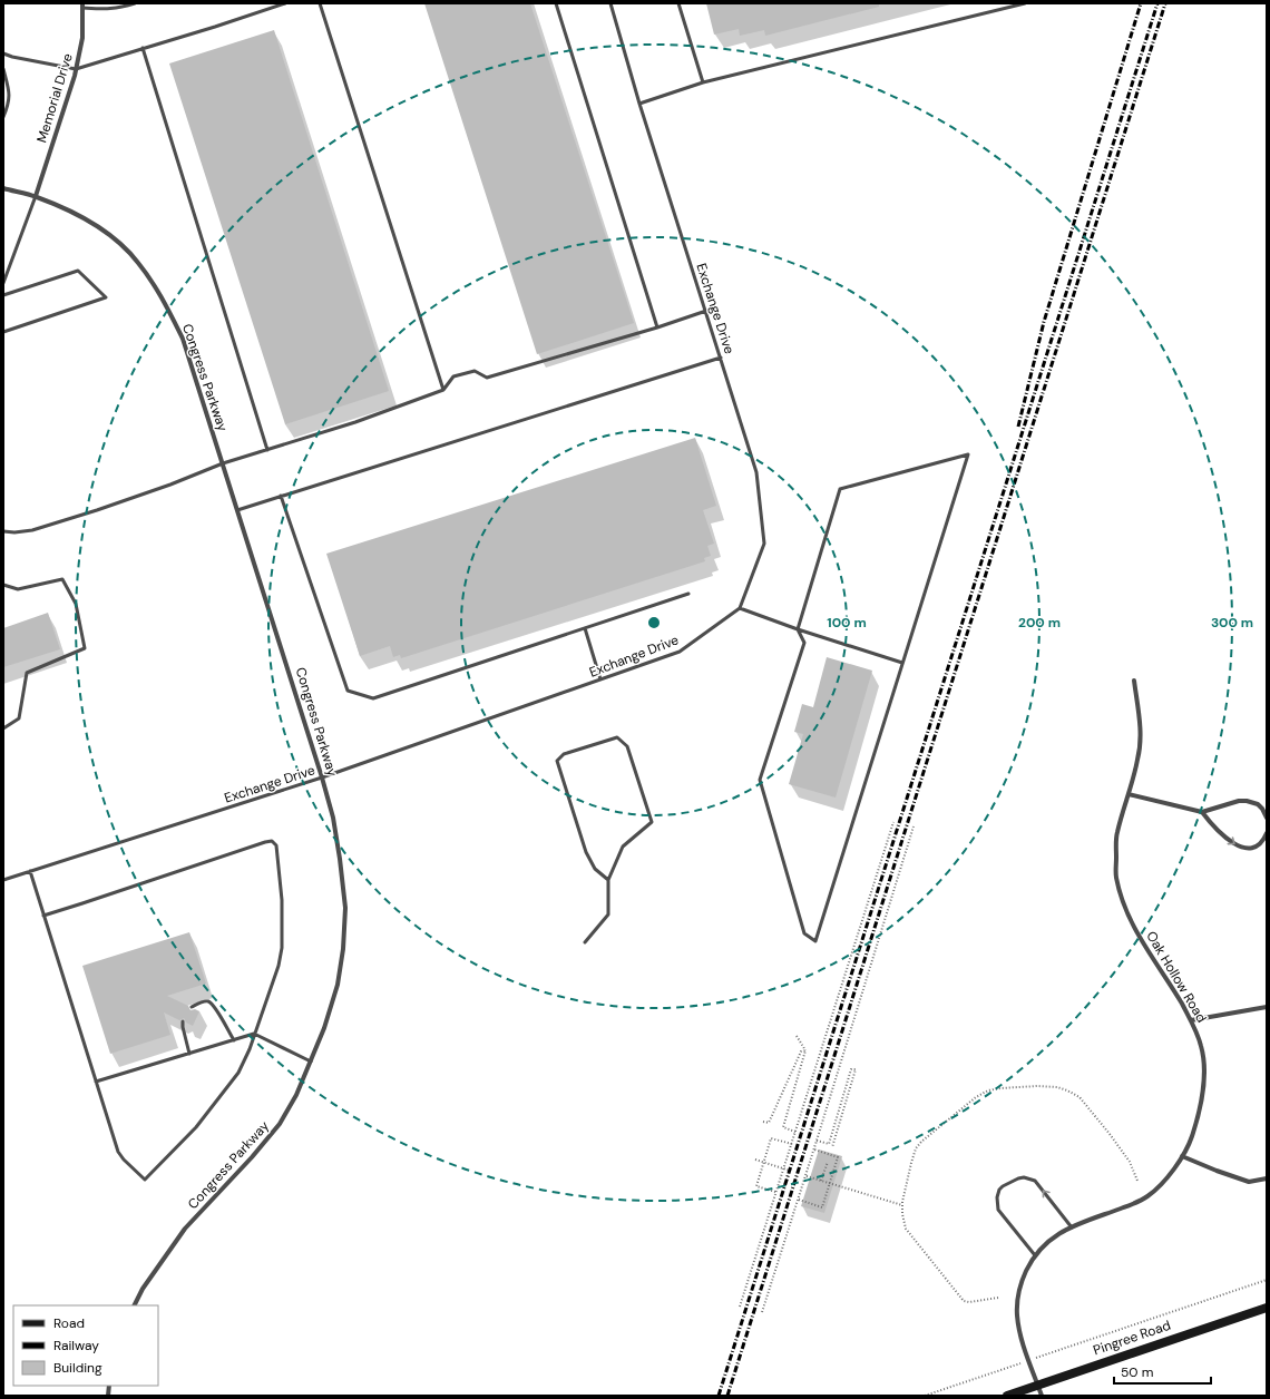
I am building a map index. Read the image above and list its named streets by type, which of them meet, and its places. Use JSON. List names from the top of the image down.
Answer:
{
  "streets": {
    "street": [
      "Memorial Drive",
      "Congress Parkway",
      "Oak Hollow Road",
      "Pingree Road"
    ],
    "lane": ["Exchange Drive"]
  },
  "crossings": [
    ["Memorial Drive", "Congress Parkway"],
    ["Exchange Drive", "Congress Parkway"],
    ["Oak Hollow Road", "Pingree Road"]
  ],
  "legend": ["Road", "Railway", "Building"],
  "scale_bar": "50 m",
  "rings": ["100 m", "200 m", "300 m"]
}
